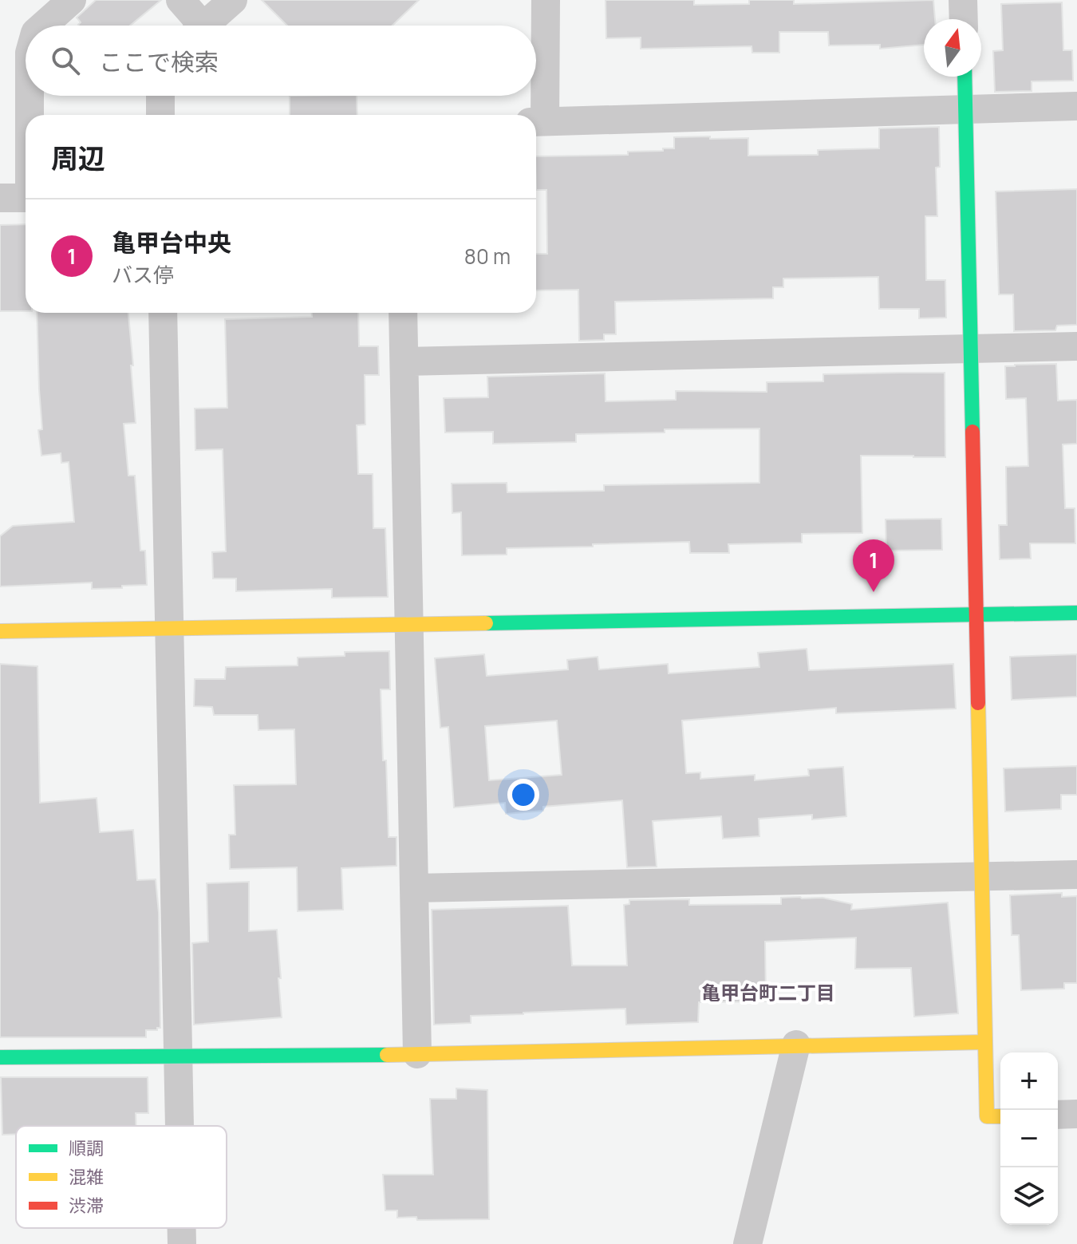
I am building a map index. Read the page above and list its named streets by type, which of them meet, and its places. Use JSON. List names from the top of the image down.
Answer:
{
  "districts": ["亀甲台町二丁目"],
  "legend": ["順調", "混雑", "渋滞"],
  "north": "top",
  "page": {
    "search": "ここで検索",
    "heading": "周辺",
    "list": [
      {
        "mark": "1",
        "name": "亀甲台中央",
        "note": "バス停",
        "value": "80 m"
      }
    ],
    "pins": "1",
    "map_buttons": ["+", "−"]
  }
}
